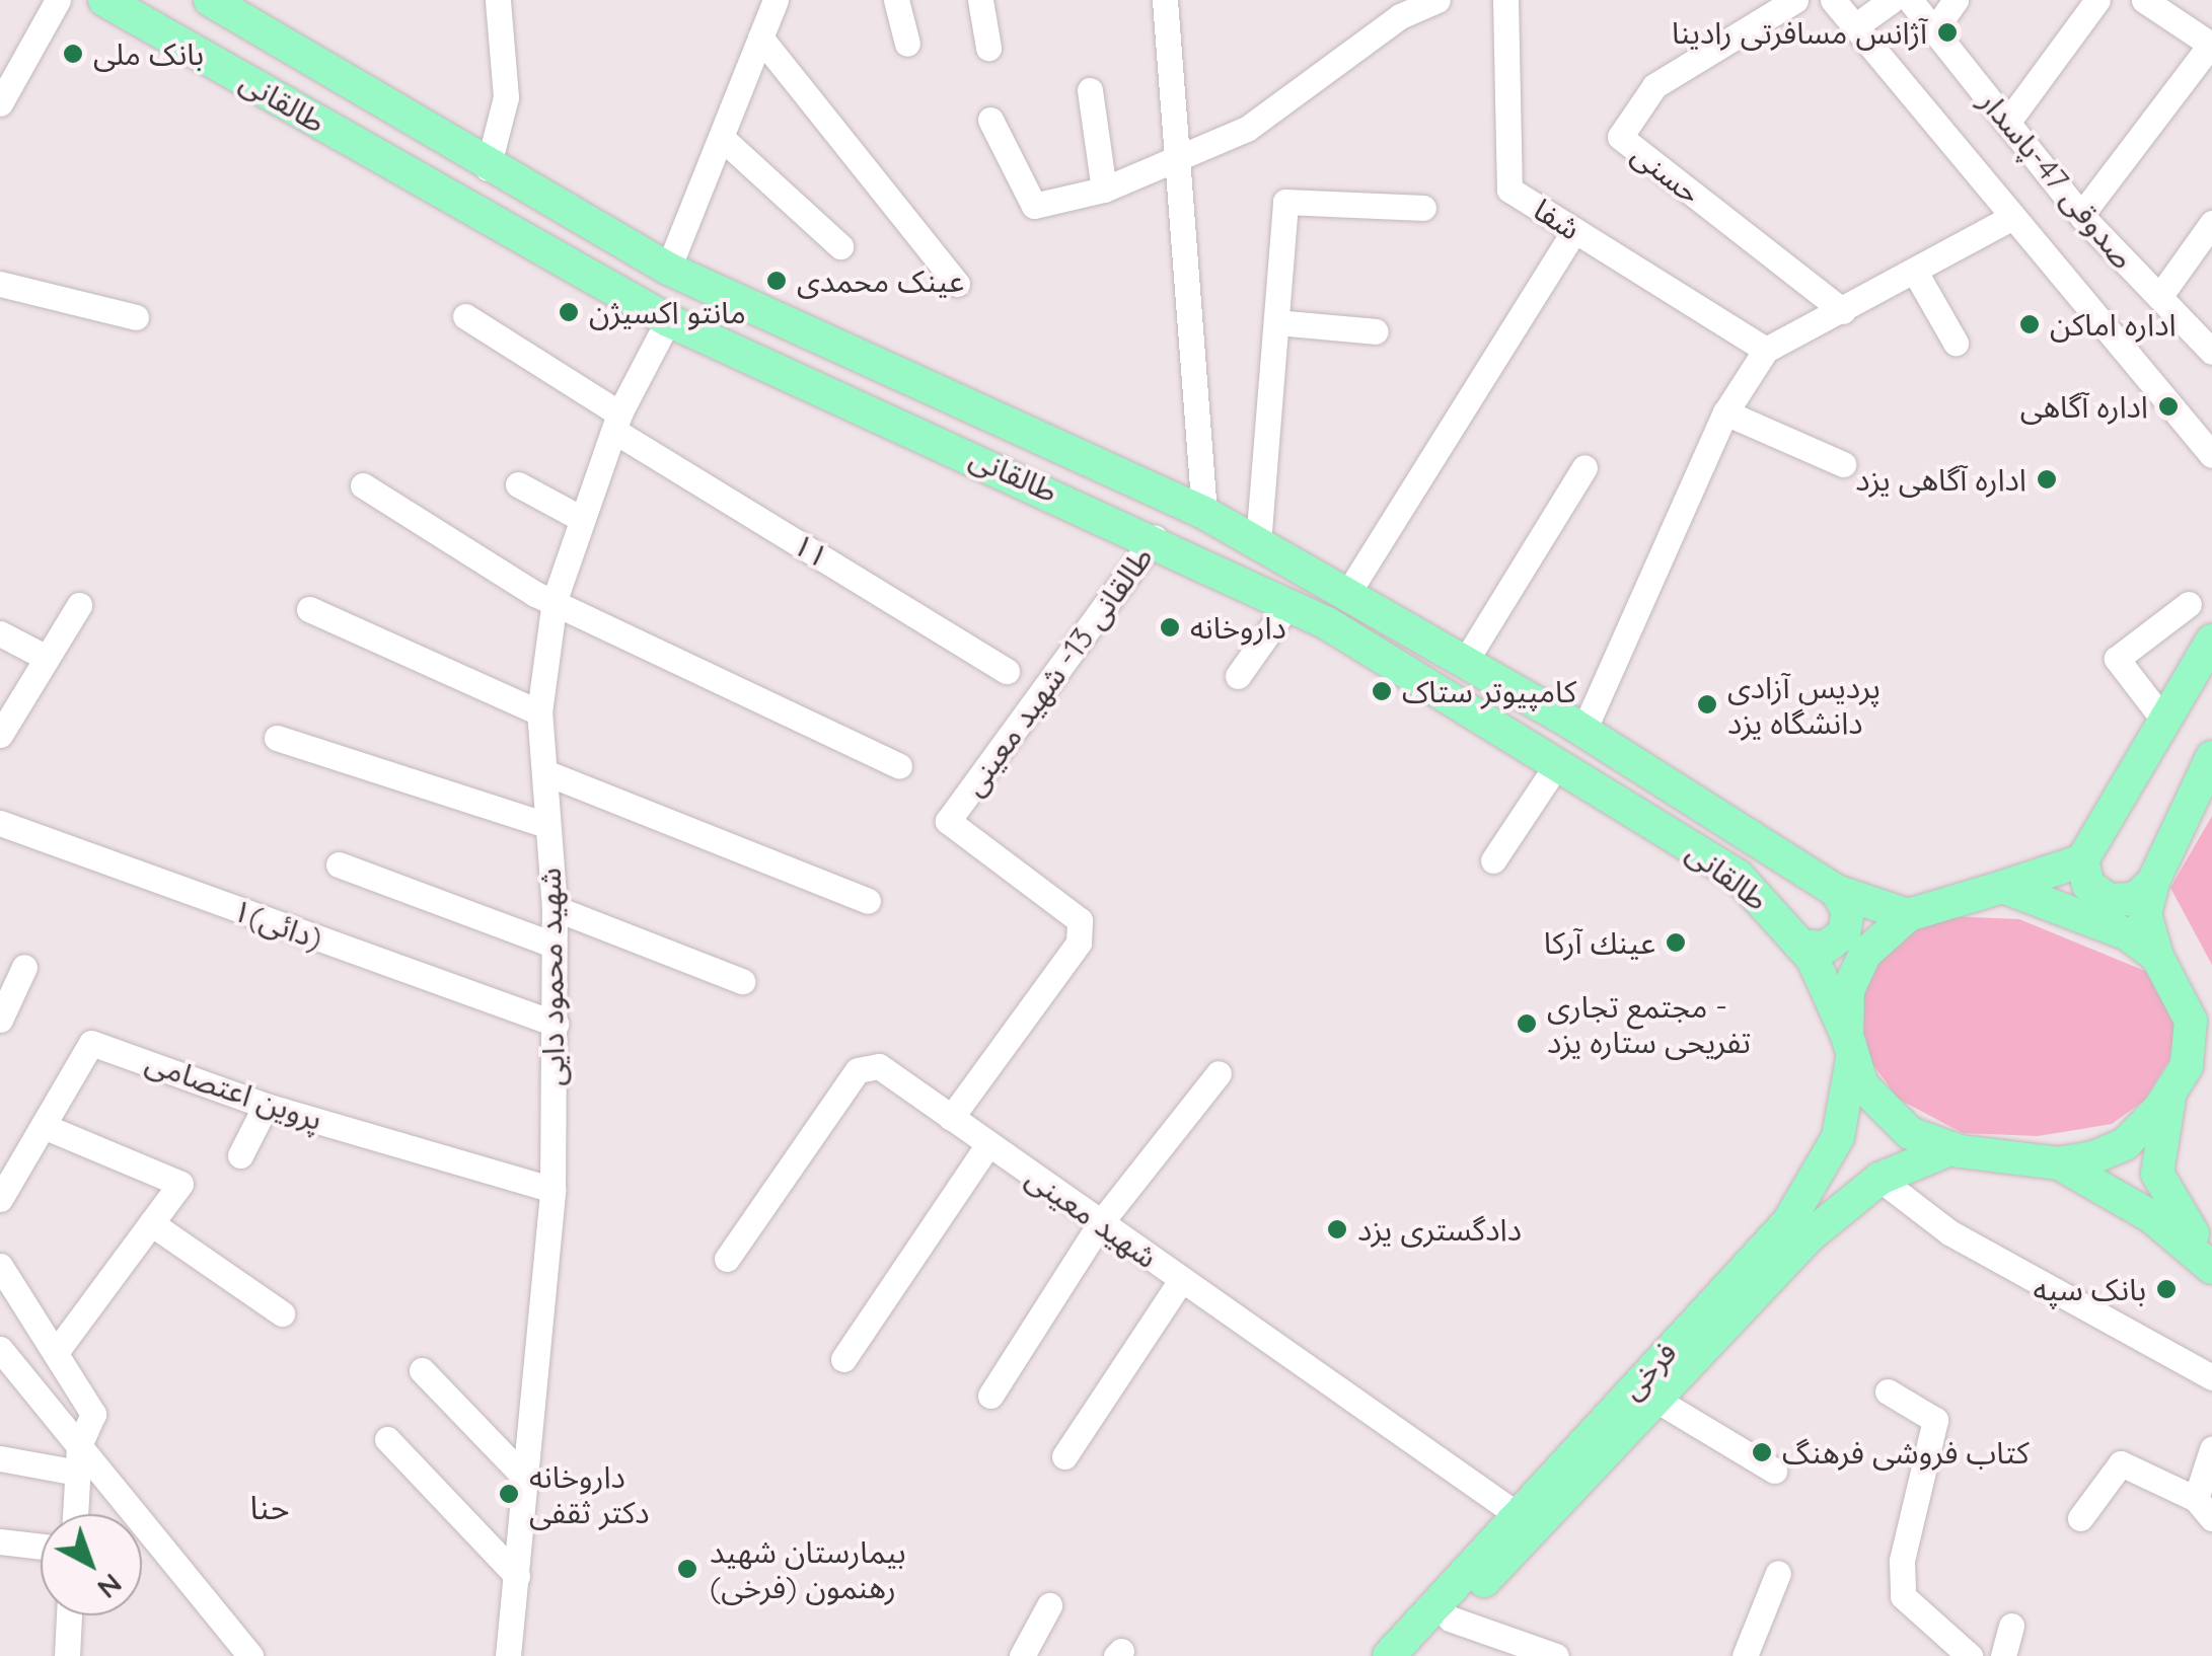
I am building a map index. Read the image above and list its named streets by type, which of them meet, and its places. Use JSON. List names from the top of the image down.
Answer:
{
  "streets": {
    "main road": ["طالقانی", "فرخی"],
    "street": [
      "حسنی",
      "صدوقی 47-پاسدار",
      "شفا",
      "۱۱",
      "طالقانی 13- شهید معینی",
      "۱(دائی)",
      "شهید محمود دایی",
      "پروین اعتصامی",
      "شهید معینی"
    ]
  },
  "crossings": [
    ["طالقانی", "طالقانی 13- شهید معینی"],
    ["طالقانی", "شهید محمود دایی"],
    ["طالقانی", "فرخی"],
    ["۱۱", "شهید محمود دایی"],
    ["طالقانی 13- شهید معینی", "شهید معینی"],
    ["۱(دائی)", "شهید محمود دایی"],
    ["شهید محمود دایی", "پروین اعتصامی"],
    ["شهید معینی", "فرخی"]
  ],
  "districts": ["حنا"],
  "places": [
    "آژانس مسافرتی رادینا",
    "بانک ملی",
    "عینک محمدی",
    "مانتو اكسيژن",
    "اداره اماکن",
    "اداره آگاهی",
    "اداره آگاهی یزد",
    "داروخانه",
    "کامپیوتر ستاک",
    "پردیس آزادی دانشگاه یزد",
    "عينك آركا",
    "مجتمع تجاری - تفریحی ستاره یزد",
    "دادگستری یزد",
    "بانک سپه",
    "کتاب فروشی فرهنگ",
    "داروخانه دکتر ثقفی",
    "بیمارستان شهید رهنمون (فرخی)"
  ],
  "north": "bottom right"
}
